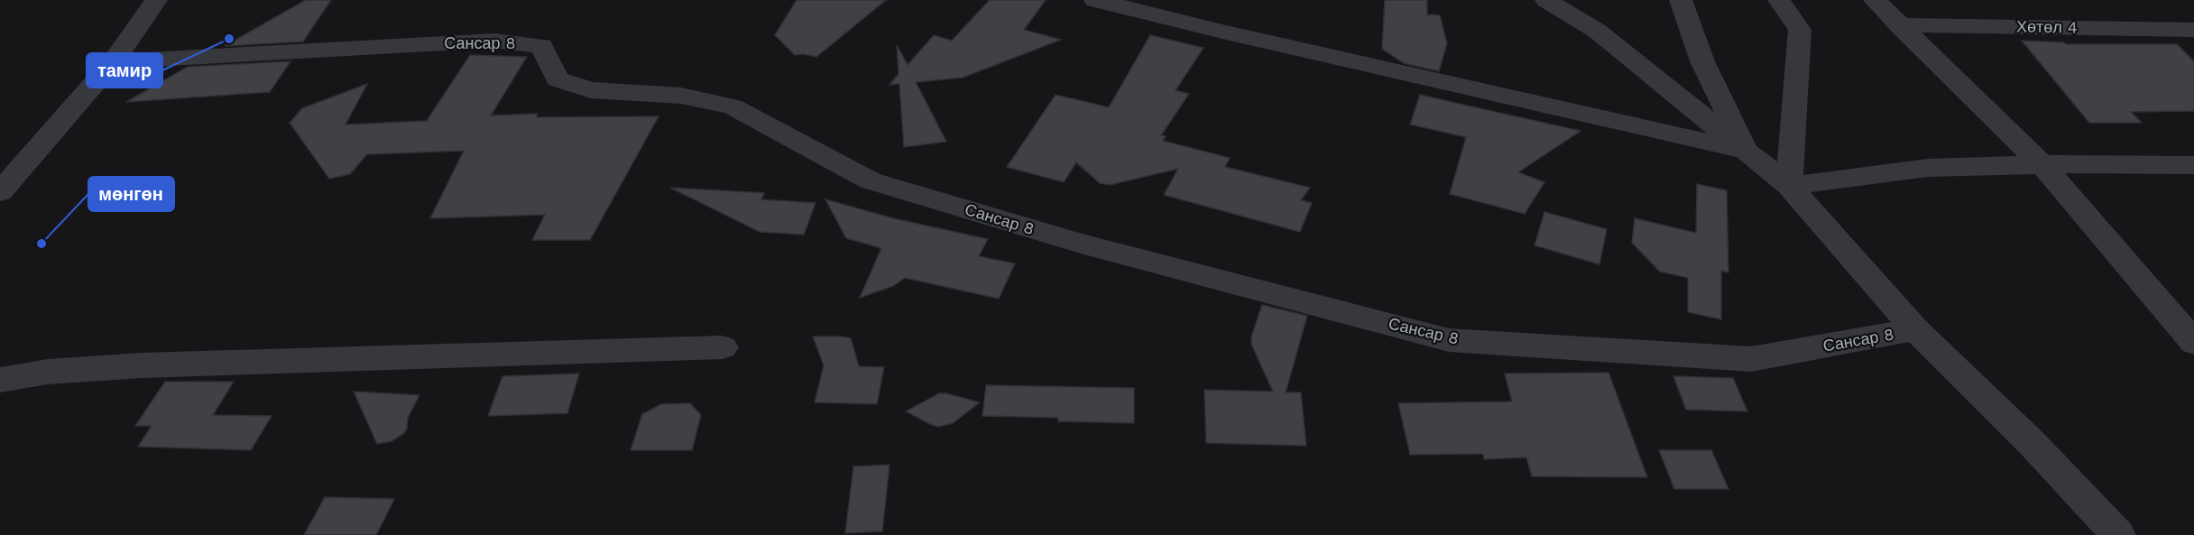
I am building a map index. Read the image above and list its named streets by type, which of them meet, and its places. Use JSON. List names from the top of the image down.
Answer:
{
  "streets": {
    "street": ["Хөтөл 4", "Сансар 8"]
  },
  "places": ["тамир", "мөнгөн"]
}
